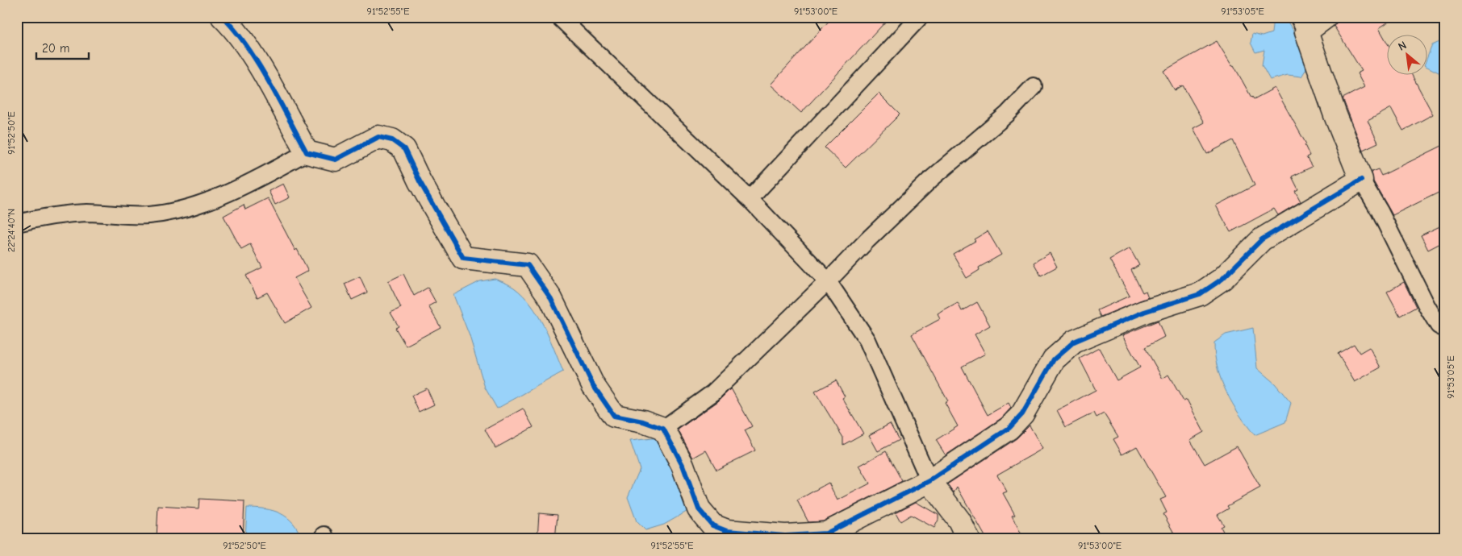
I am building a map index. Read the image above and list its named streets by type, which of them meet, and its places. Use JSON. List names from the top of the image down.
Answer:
{
  "scale_bar": "20 m",
  "north": "top left",
  "coordinates": [
    "91°52'55\"E",
    "91°53'00\"E",
    "91°53'05\"E",
    "91°52'50\"E",
    "22°24'40\"N"
  ]
}
